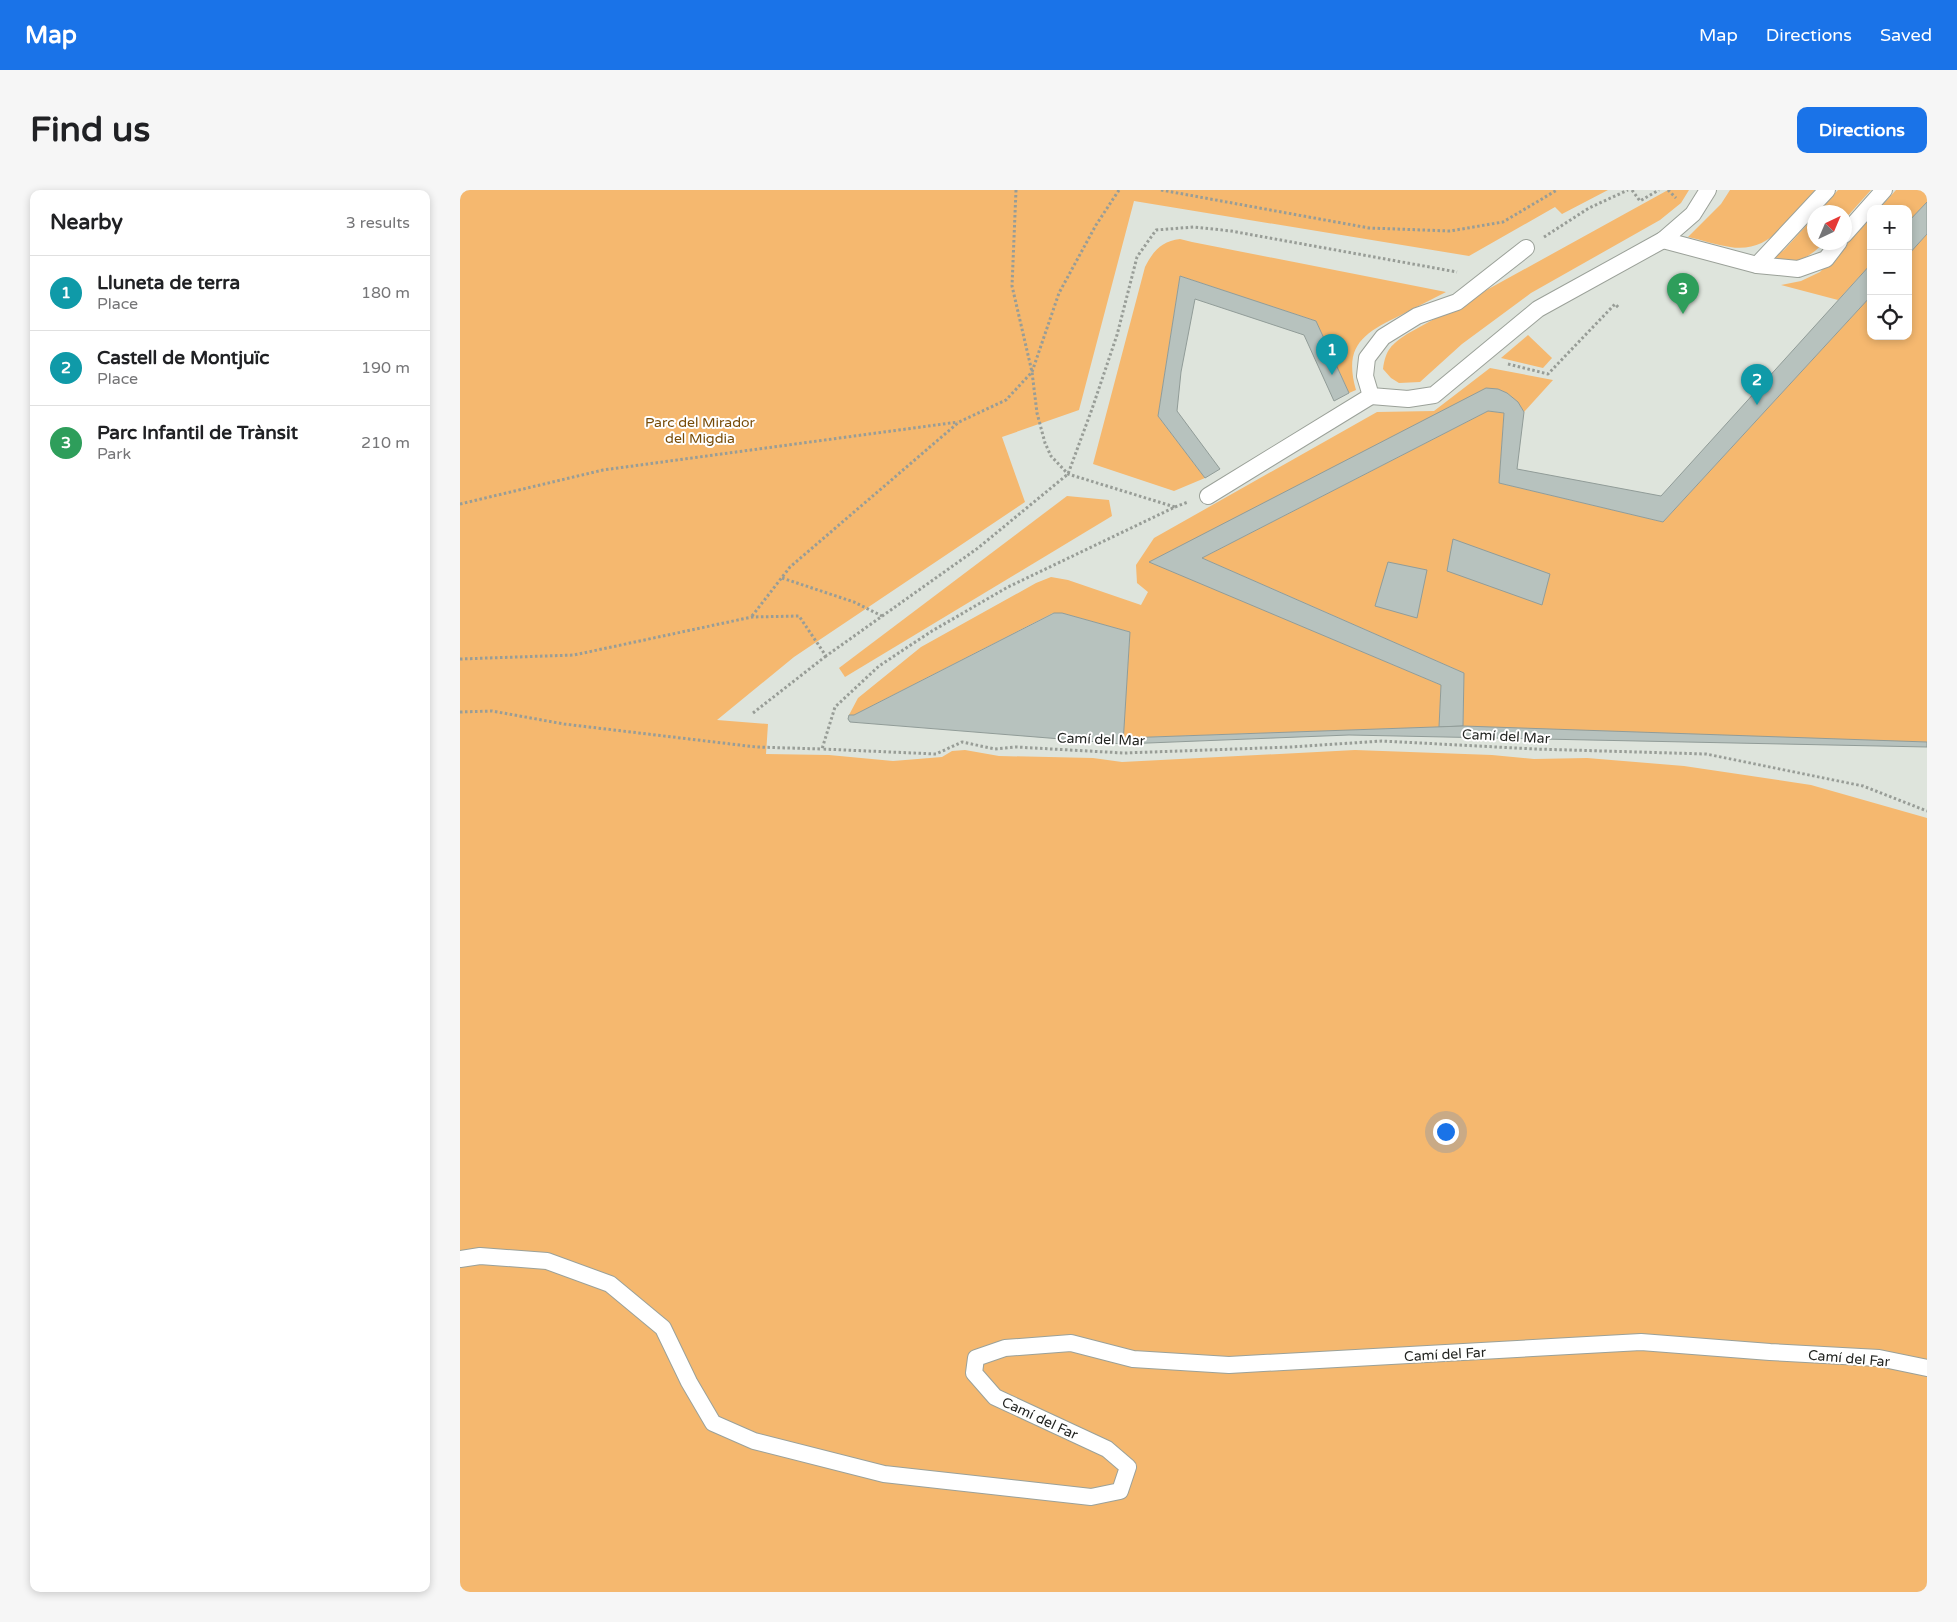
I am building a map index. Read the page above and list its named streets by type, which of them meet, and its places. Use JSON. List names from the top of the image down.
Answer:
{
  "streets": {
    "lane": ["Camí del Far"],
    "path": ["Camí del Mar"]
  },
  "parks": ["Parc del Mirador del Migdia"],
  "north": "top right",
  "page": {
    "header": "Map",
    "nav": ["Map", "Directions", "Saved"],
    "buttons": "Directions",
    "title": "Find us",
    "heading": ["Nearby", "3 results"],
    "map_buttons": ["+", "−"],
    "list": [
      {
        "mark": "1",
        "name": "Lluneta de terra",
        "note": "Place",
        "value": "180 m"
      },
      {
        "mark": "2",
        "name": "Castell de Montjuïc",
        "note": "Place",
        "value": "190 m"
      },
      {
        "mark": "3",
        "name": "Parc Infantil de Trànsit",
        "note": "Park",
        "value": "210 m"
      }
    ],
    "pins": ["3", "1", "2"]
  }
}
